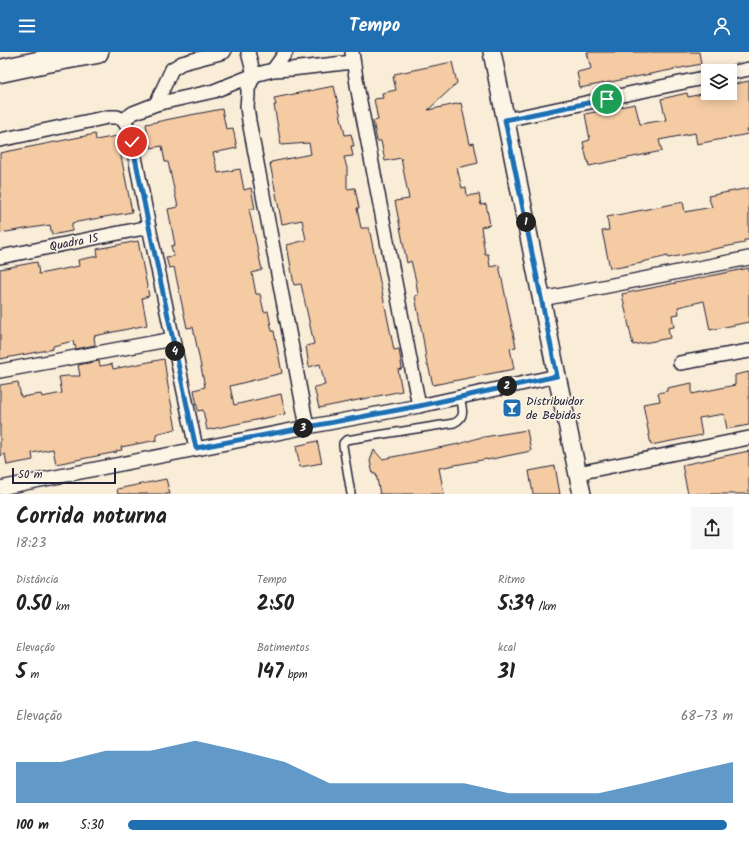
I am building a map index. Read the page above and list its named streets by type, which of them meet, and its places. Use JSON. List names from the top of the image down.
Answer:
{
  "streets": {
    "street": ["Quadra 15"]
  },
  "places": {
    "bar": ["Distribuidor de Bebidas"]
  },
  "scale_bar": "50 m",
  "page": {
    "header": "Tempo",
    "pins": [
      "1",
      "4",
      "2",
      "3"
    ],
    "scale": "50 m",
    "heading": ["Corrida noturna", "18:23"],
    "stats": [
      ["Distância", "0.50 km"],
      ["Tempo", "2:50"],
      ["Ritmo", "5:39 /km"],
      ["Elevação", "5 m"],
      ["Batimentos", "147 bpm"],
      ["kcal", "31"]
    ],
    "chart": ["Elevação", "68–73 m"],
    "list": [
      {
        "name": "100 m",
        "note": "5:30"
      }
    ]
  }
}
